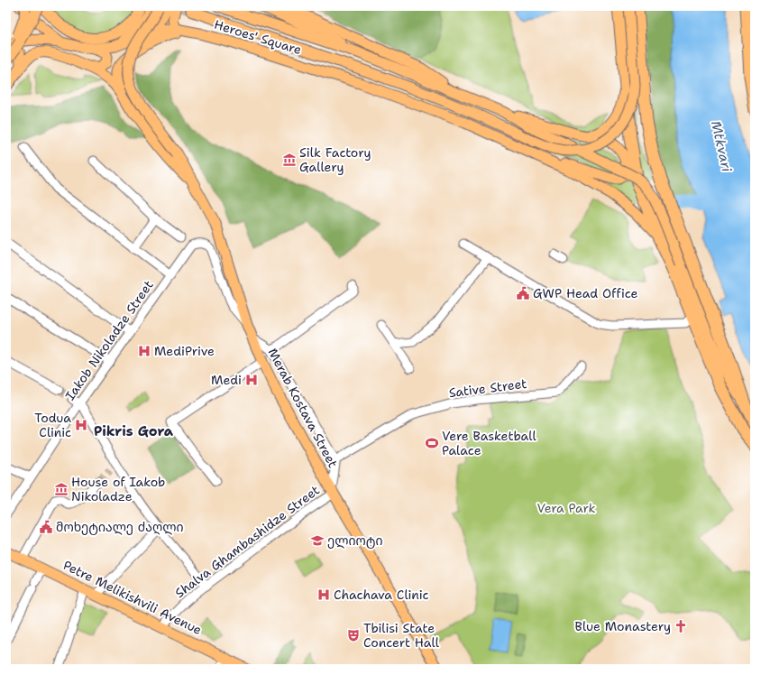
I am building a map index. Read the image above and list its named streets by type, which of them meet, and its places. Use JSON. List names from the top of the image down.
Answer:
{
  "streets": {
    "main road": ["Heroes' Square", "Merab Kostava Street", "Petre Melikishvili Avenue"],
    "street": ["Iakob Nikoladze Street", "Sative Street", "Shalva Ghambashidze Street"]
  },
  "crossings": [
    ["Iakob Nikoladze Street", "Merab Kostava Street"],
    ["Sative Street", "Merab Kostava Street"],
    ["Merab Kostava Street", "Shalva Ghambashidze Street"],
    ["Shalva Ghambashidze Street", "Petre Melikishvili Avenue"]
  ],
  "districts": ["Pikris Gora"],
  "water": ["Mtkvari"],
  "parks": ["Vera Park"],
  "places": {
    "museum": ["Silk Factory Gallery", "House of Iakob Nikoladze"],
    "public building": ["GWP Head Office", "მოხეტიალე ძაღლი"],
    "hospital": [
      "MediPrive",
      "Medi",
      "Todua Clinic",
      "Chachava Clinic"
    ],
    "sports": ["Vere Basketball Palace"],
    "school or university": ["ელიოტი"],
    "church": ["Blue Monastery"],
    "theatre": ["Tbilisi State Concert Hall"]
  }
}
